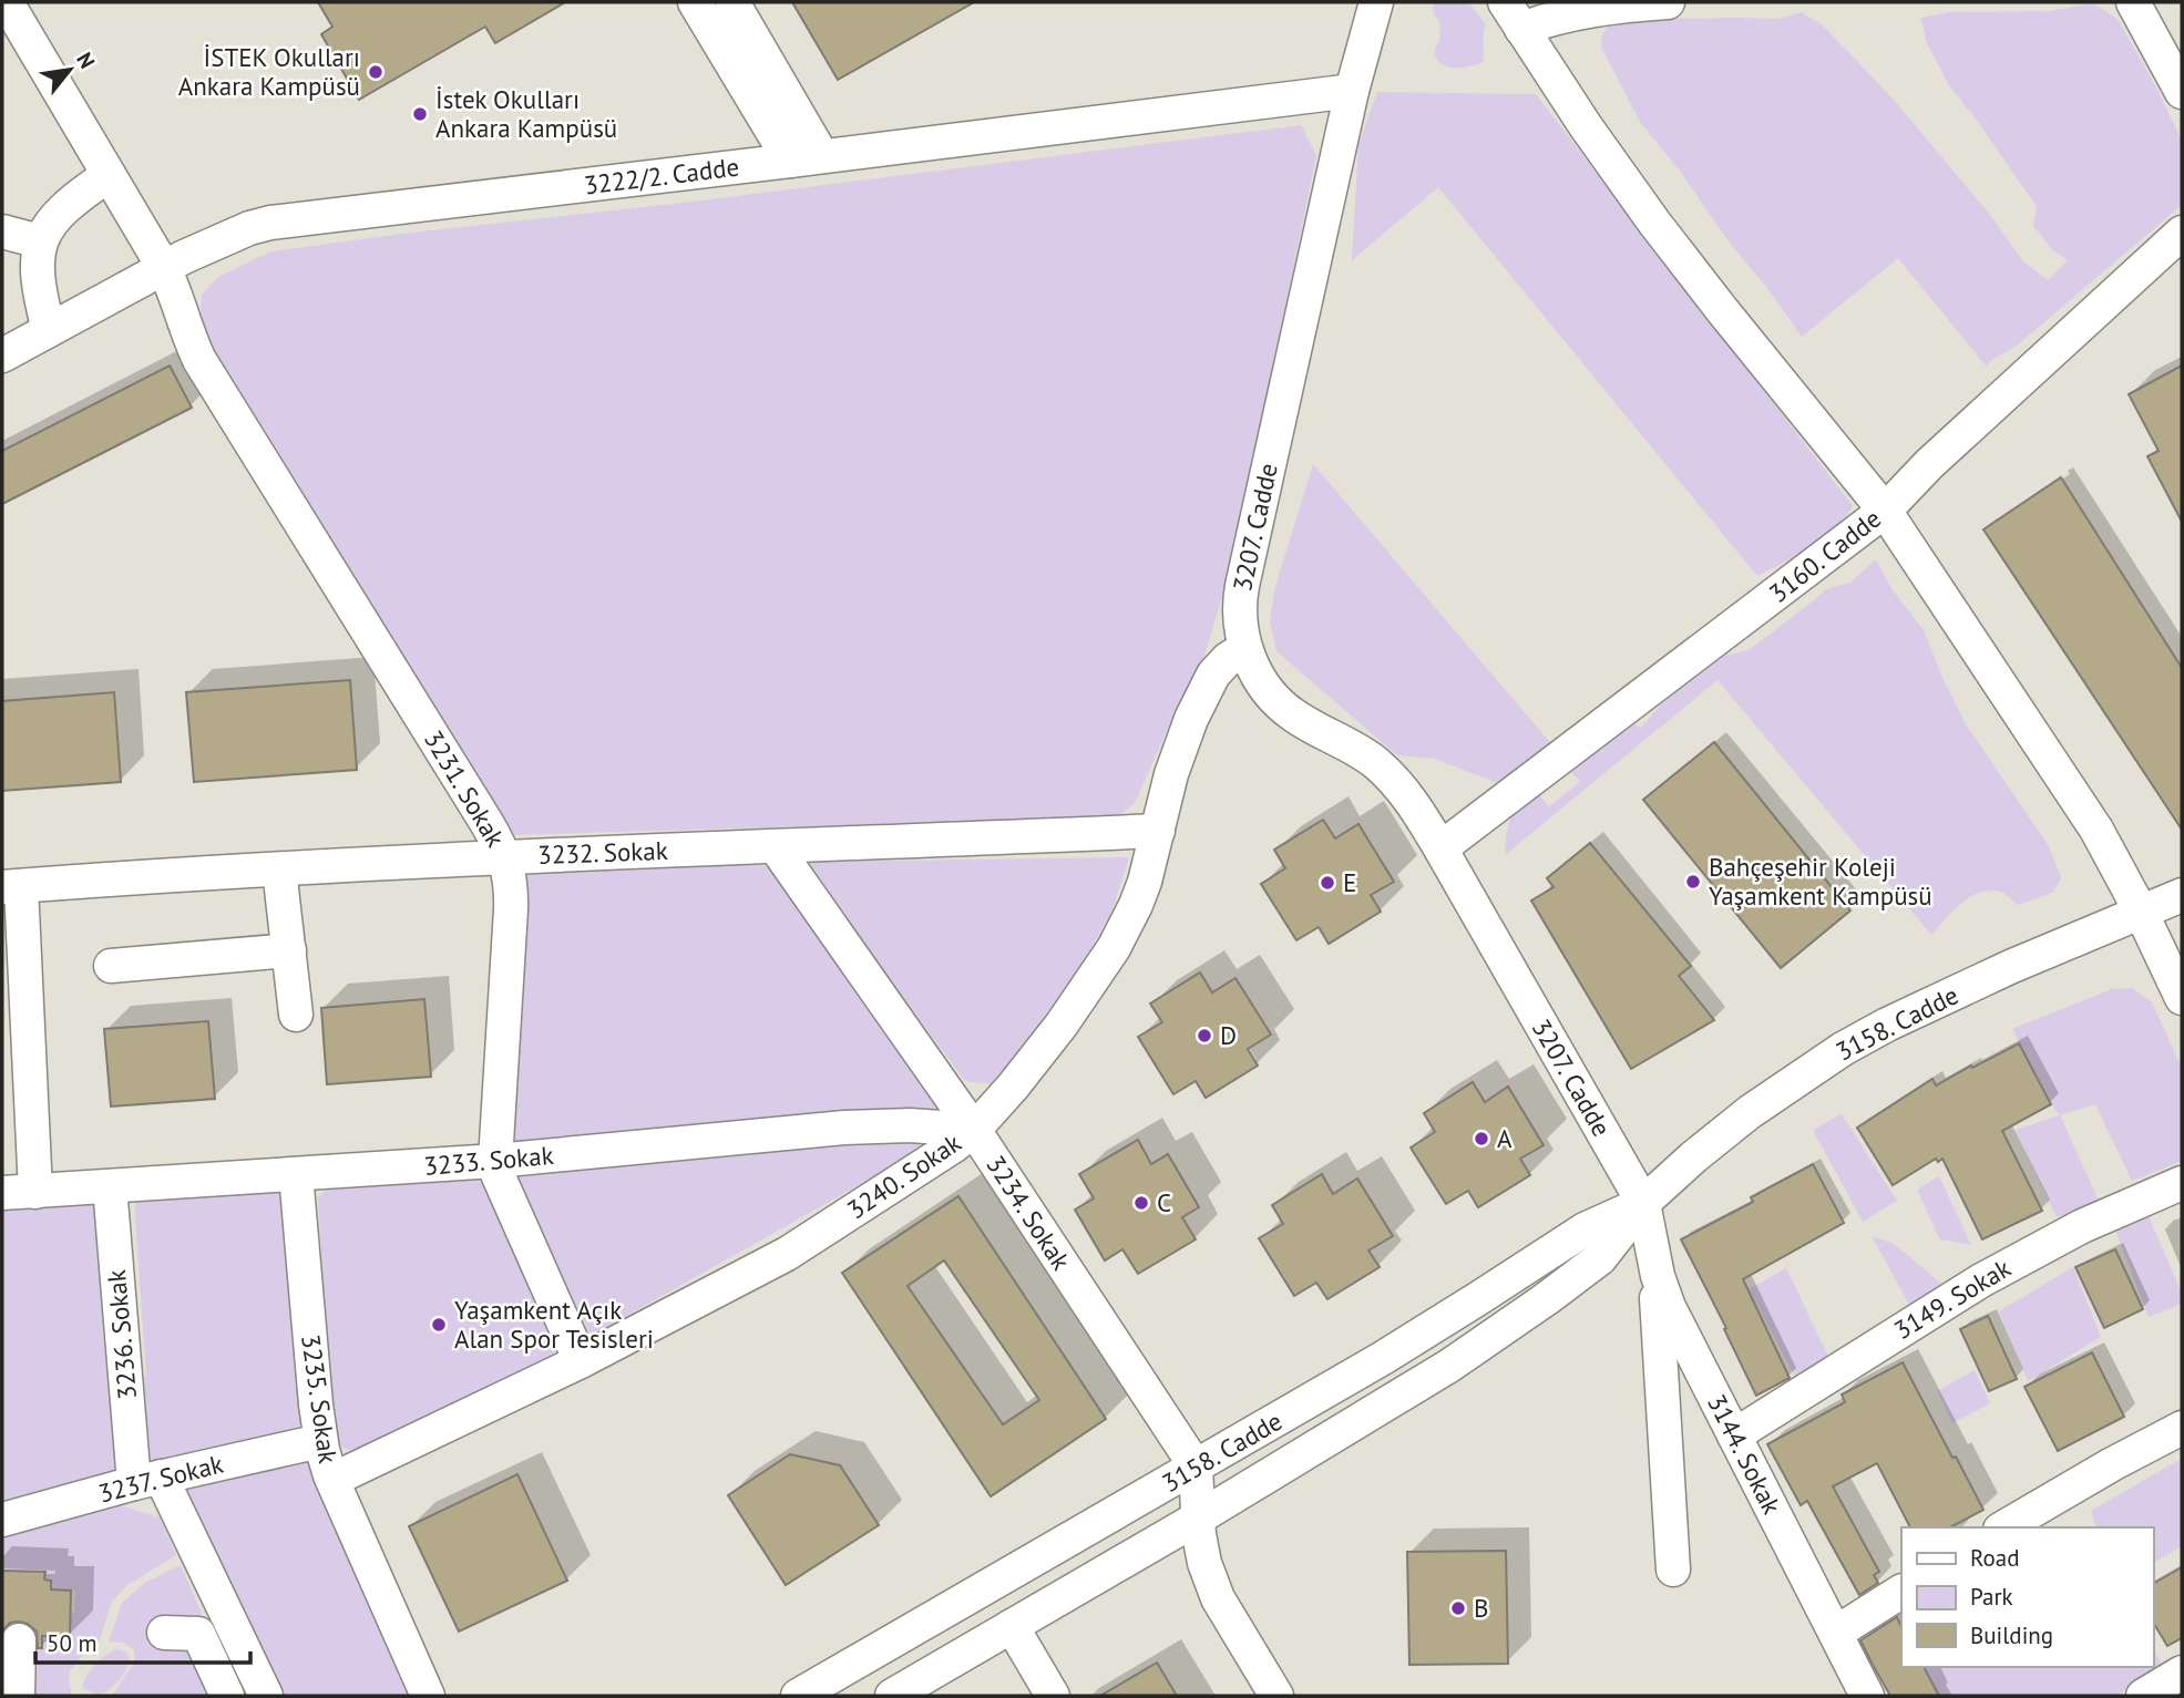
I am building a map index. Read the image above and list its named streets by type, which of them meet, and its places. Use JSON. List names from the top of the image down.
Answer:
{
  "streets": {
    "street": [
      "3222/2. Cadde",
      "3207. Cadde",
      "3160. Cadde",
      "3231. Sokak",
      "3232. Sokak",
      "3158. Cadde",
      "3233. Sokak",
      "3240. Sokak",
      "3234. Sokak",
      "3149. Sokak",
      "3236. Sokak",
      "3235. Sokak",
      "3144. Sokak",
      "3237. Sokak"
    ]
  },
  "crossings": [
    ["3222/2. Cadde", "3207. Cadde"],
    ["3222/2. Cadde", "3231. Sokak"],
    ["3207. Cadde", "3160. Cadde"],
    ["3207. Cadde", "3158. Cadde"],
    ["3207. Cadde", "3240. Sokak"],
    ["3207. Cadde", "3144. Sokak"],
    ["3231. Sokak", "3232. Sokak"],
    ["3231. Sokak", "3233. Sokak"],
    ["3231. Sokak", "3240. Sokak"],
    ["3232. Sokak", "3240. Sokak"],
    ["3232. Sokak", "3234. Sokak"],
    ["3158. Cadde", "3234. Sokak"],
    ["3158. Cadde", "3144. Sokak"],
    ["3233. Sokak", "3240. Sokak"],
    ["3233. Sokak", "3234. Sokak"],
    ["3233. Sokak", "3236. Sokak"],
    ["3233. Sokak", "3235. Sokak"],
    ["3240. Sokak", "3234. Sokak"],
    ["3240. Sokak", "3235. Sokak"],
    ["3149. Sokak", "3144. Sokak"],
    ["3236. Sokak", "3237. Sokak"],
    ["3235. Sokak", "3237. Sokak"]
  ],
  "places": [
    "İSTEK Okulları Ankara Kampüsü",
    "İstek Okulları Ankara Kampüsü",
    "Bahçeşehir Koleji Yaşamkent Kampüsü",
    "E",
    "D",
    "A",
    "C",
    "Yaşamkent Açık Alan Spor Tesisleri",
    "B"
  ],
  "legend": ["Road", "Park", "Building"],
  "scale_bar": "50 m",
  "north": "top right"
}
